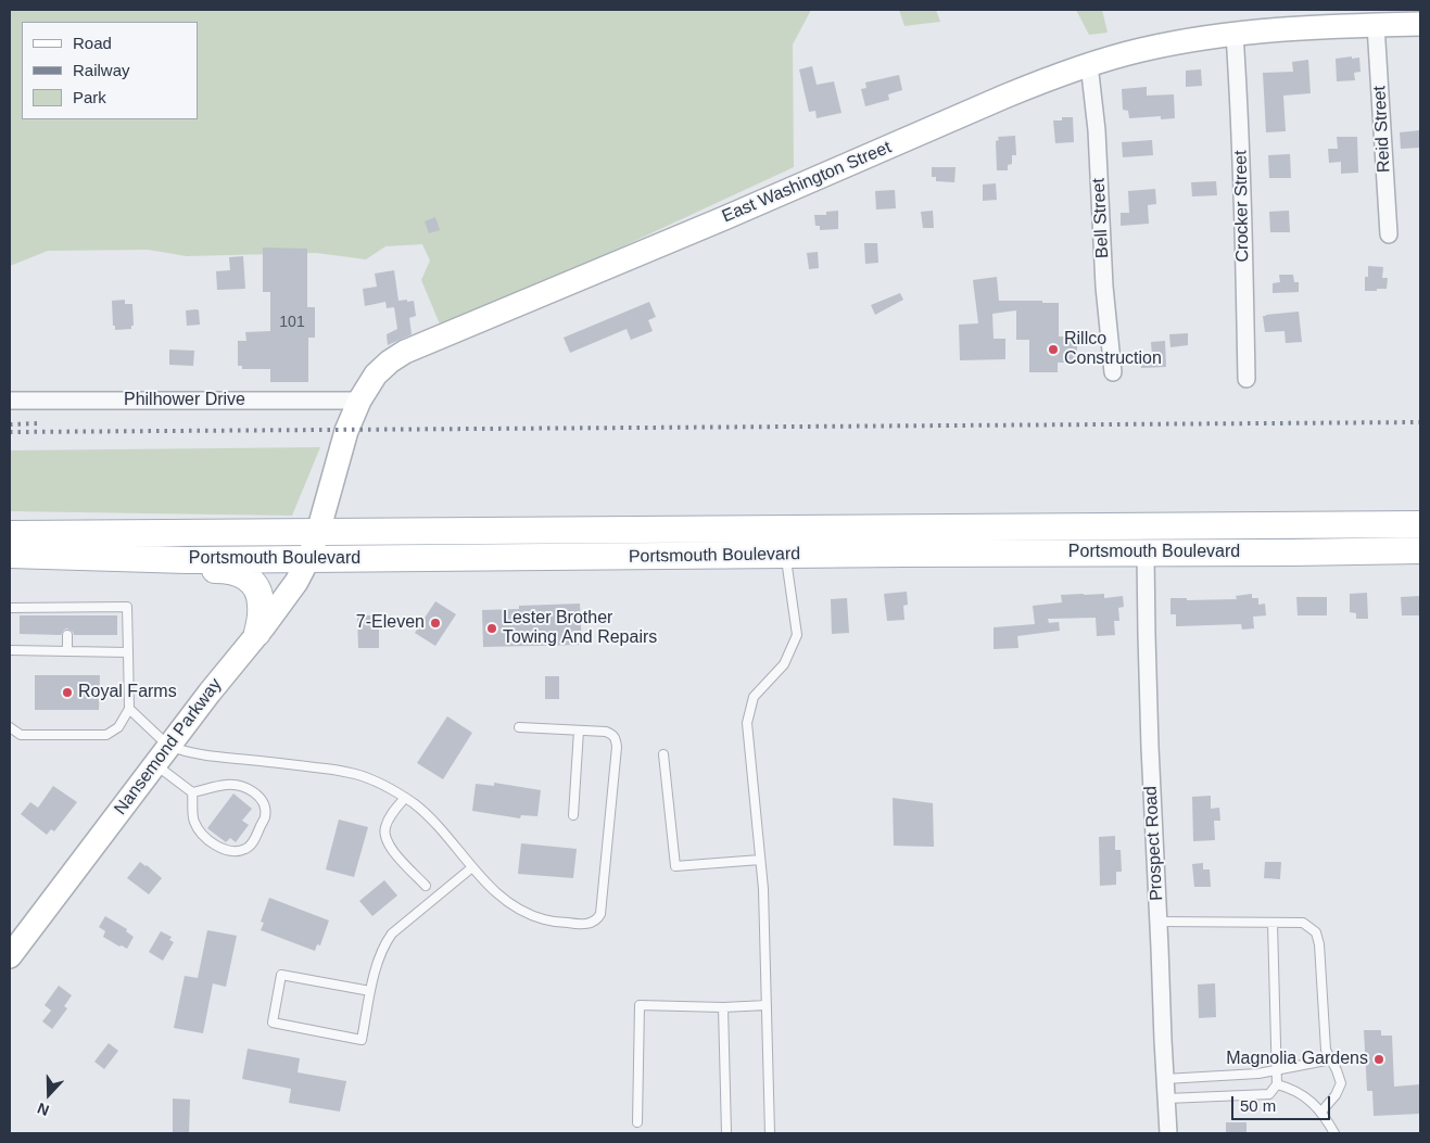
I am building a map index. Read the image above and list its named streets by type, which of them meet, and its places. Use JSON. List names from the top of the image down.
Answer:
{
  "streets": {
    "main road": ["East Washington Street", "Portsmouth Boulevard", "Nansemond Parkway"],
    "street": [
      "Reid Street",
      "Crocker Street",
      "Bell Street",
      "Philhower Drive",
      "Prospect Road"
    ]
  },
  "crossings": [
    ["Reid Street", "East Washington Street"],
    ["East Washington Street", "Crocker Street"],
    ["East Washington Street", "Bell Street"],
    ["East Washington Street", "Philhower Drive"],
    ["East Washington Street", "Portsmouth Boulevard"],
    ["East Washington Street", "Nansemond Parkway"],
    ["Portsmouth Boulevard", "Nansemond Parkway"],
    ["Portsmouth Boulevard", "Prospect Road"]
  ],
  "places": [
    "Rillco Construction",
    "7-Eleven",
    "Lester Brother Towing And Repairs",
    "Royal Farms",
    "Magnolia Gardens"
  ],
  "house_numbers": ["101"],
  "legend": ["Road", "Railway", "Park"],
  "scale_bar": "50 m",
  "north": "bottom"
}
